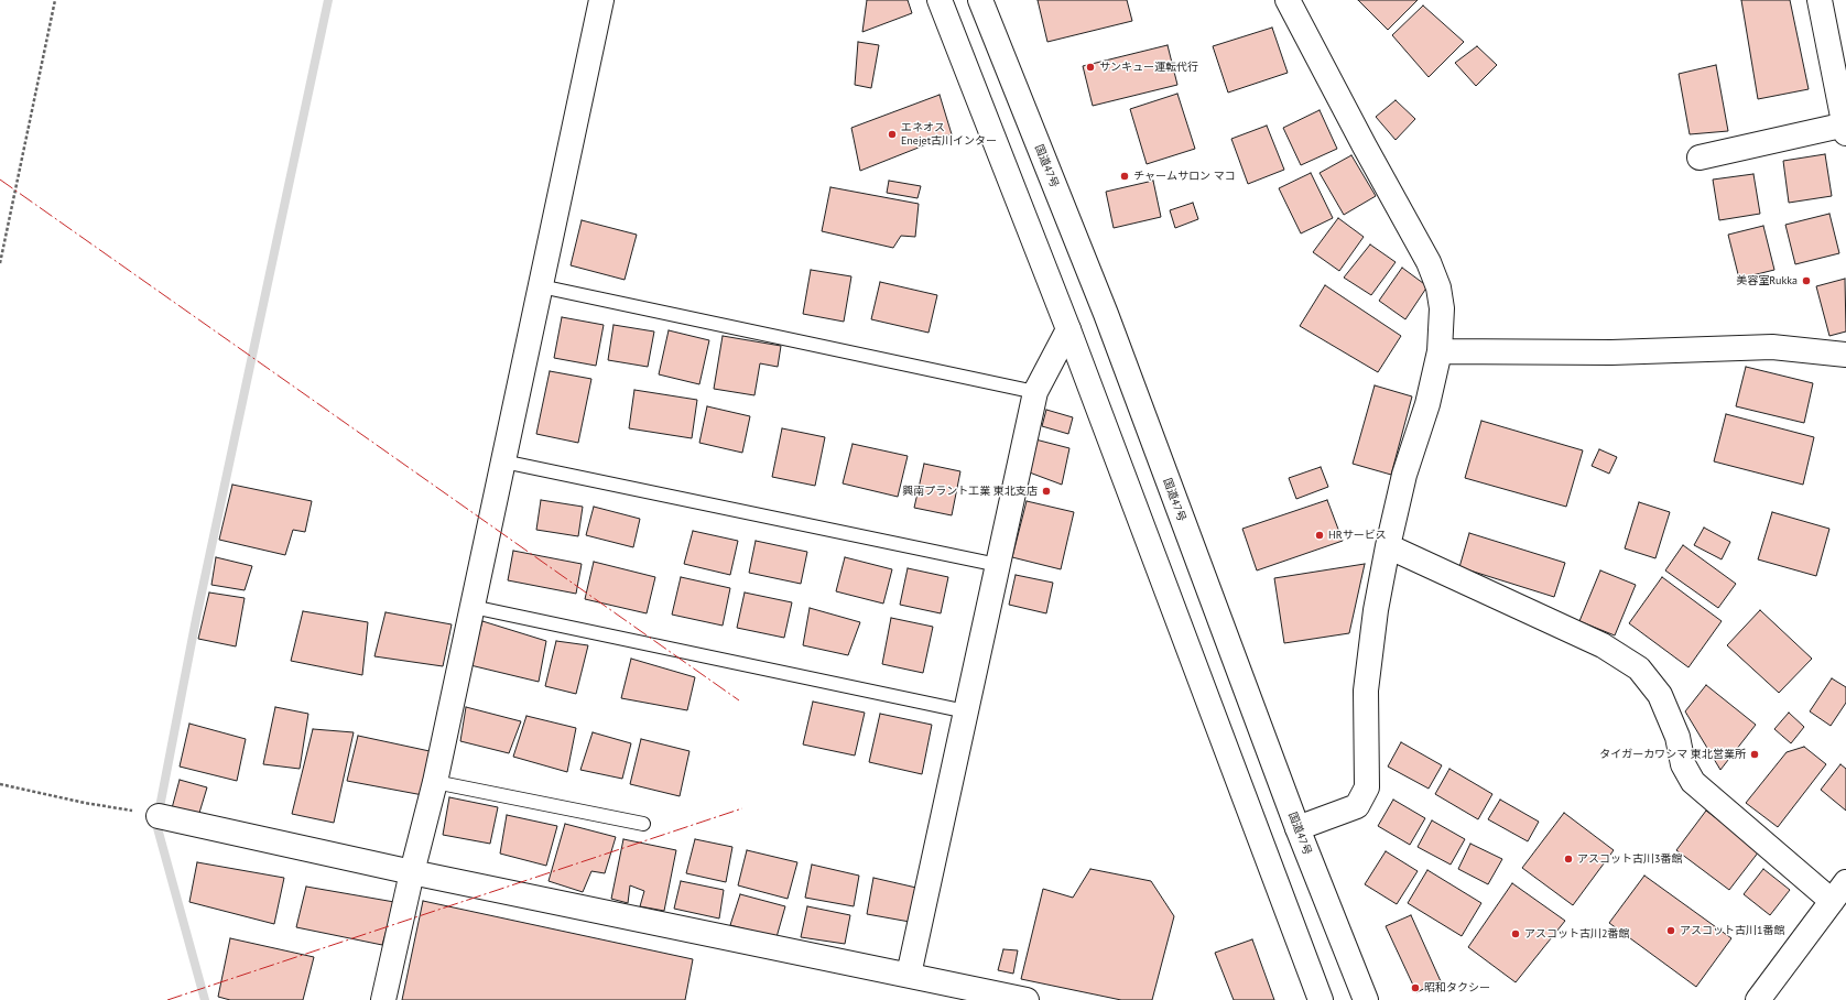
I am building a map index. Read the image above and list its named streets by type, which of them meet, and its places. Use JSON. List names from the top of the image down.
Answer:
{
  "streets": {
    "main road": ["国道47号"]
  },
  "places": [
    "サンキュー運転代行",
    "エネオス Enejet古川インター",
    "チャームサロン マコ",
    "美容室Rukka",
    "興南プラント工業 東北支店",
    "HRサービス",
    "タイガーカワシマ 東北営業所",
    "アスコット古川3番館",
    "アスコット古川1番館",
    "アスコット古川2番館",
    "昭和タクシー"
  ]
}
